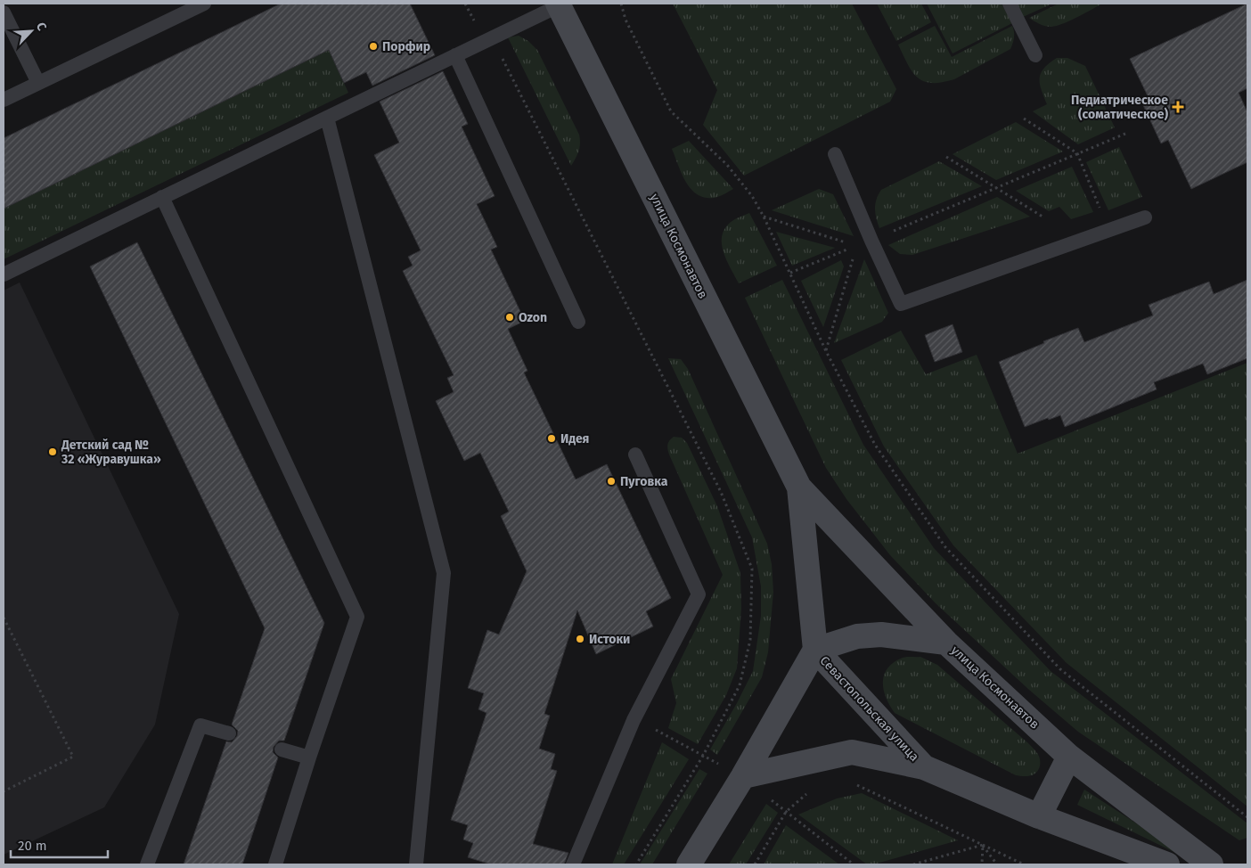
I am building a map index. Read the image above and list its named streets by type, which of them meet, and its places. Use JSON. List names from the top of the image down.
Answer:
{
  "streets": {
    "main road": ["улица Космонавтов", "Севастопольская улица"]
  },
  "crossings": [
    ["улица Космонавтов", "Севастопольская улица"]
  ],
  "places": {
    "other": [
      "Порфир",
      "Ozon",
      "Идея",
      "Детский сад № 32 «Журавушка»",
      "Пуговка",
      "Истоки"
    ],
    "health": ["Педиатрическое (соматическое)"]
  },
  "scale_bar": "20 m",
  "north": "top right"
}
